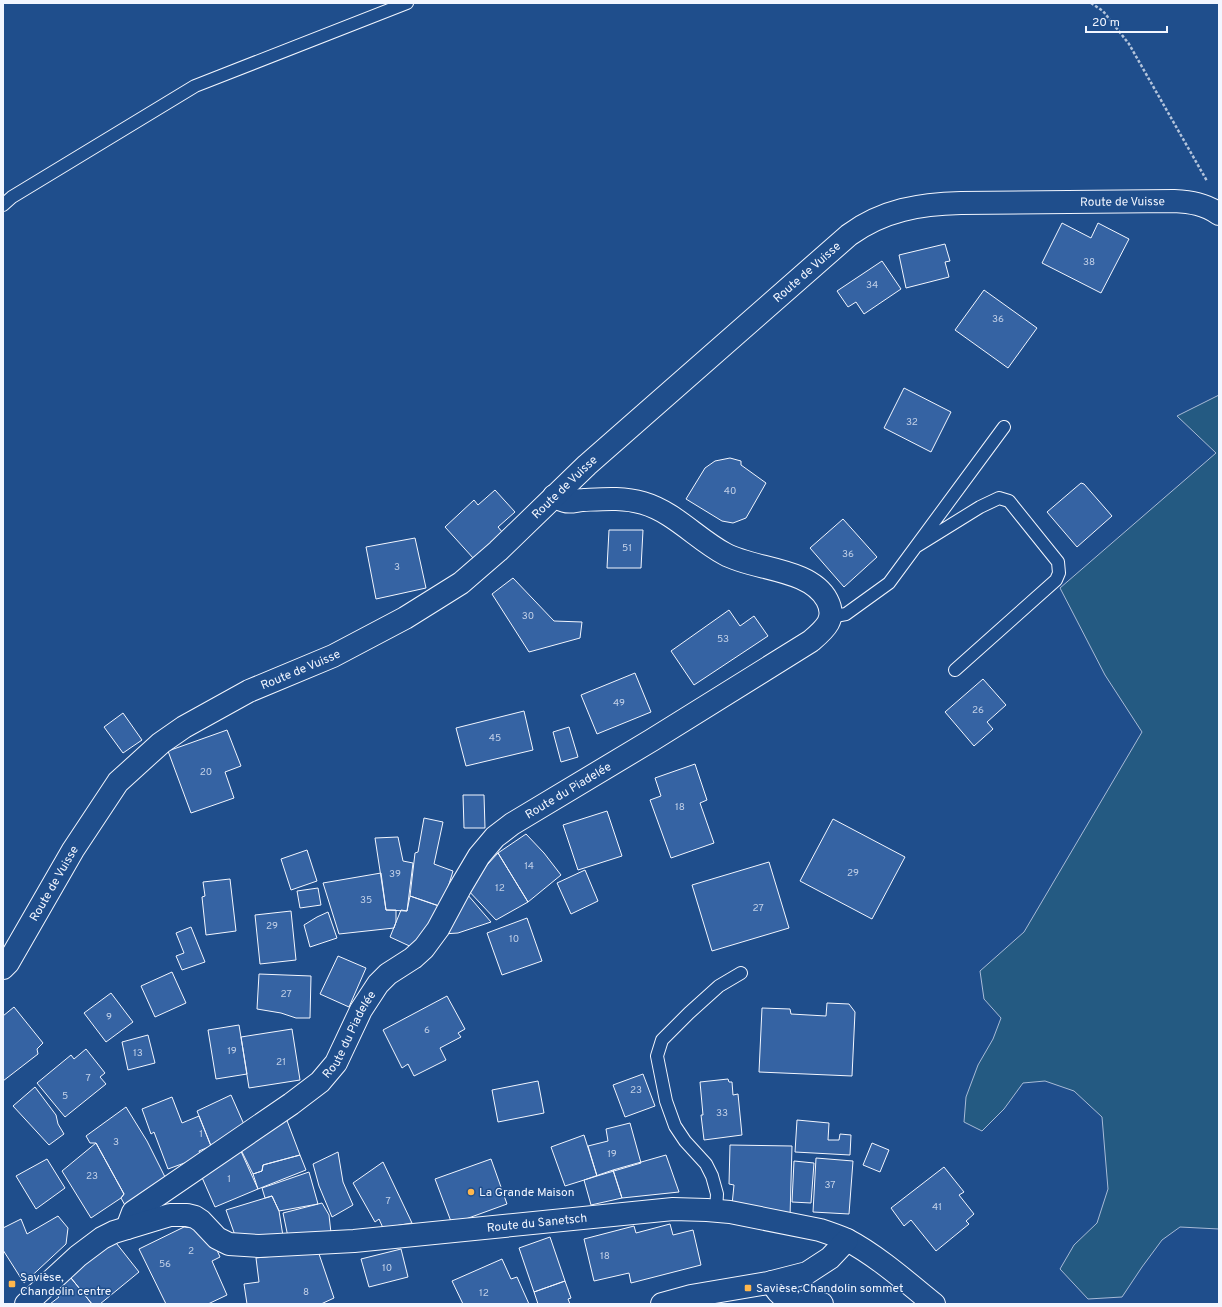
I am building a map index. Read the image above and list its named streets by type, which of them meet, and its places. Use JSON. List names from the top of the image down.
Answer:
{
  "streets": {
    "street": ["Route de Vuisse", "Route du Piadelée", "Route du Sanetsch"]
  },
  "crossings": [
    ["Route du Piadelée", "Route du Sanetsch"]
  ],
  "places": {
    "other": ["La Grande Maison"],
    "transit": ["Savièse, Chandolin centre", "Savièse, Chandolin sommet"]
  },
  "house_numbers": [
    "38",
    "34",
    "36",
    "32",
    "40",
    "51",
    "36",
    "3",
    "30",
    "53",
    "49",
    "26",
    "45",
    "20",
    "18",
    "14",
    "29",
    "39",
    "12",
    "35",
    "27",
    "29",
    "10",
    "27",
    "9",
    "6",
    "19",
    "13",
    "21",
    "7",
    "23",
    "5",
    "33",
    "1",
    "3",
    "19",
    "23",
    "1",
    "37",
    "7",
    "41",
    "2",
    "18",
    "56",
    "10",
    "8",
    "12"
  ],
  "scale_bar": "20 m"
}
